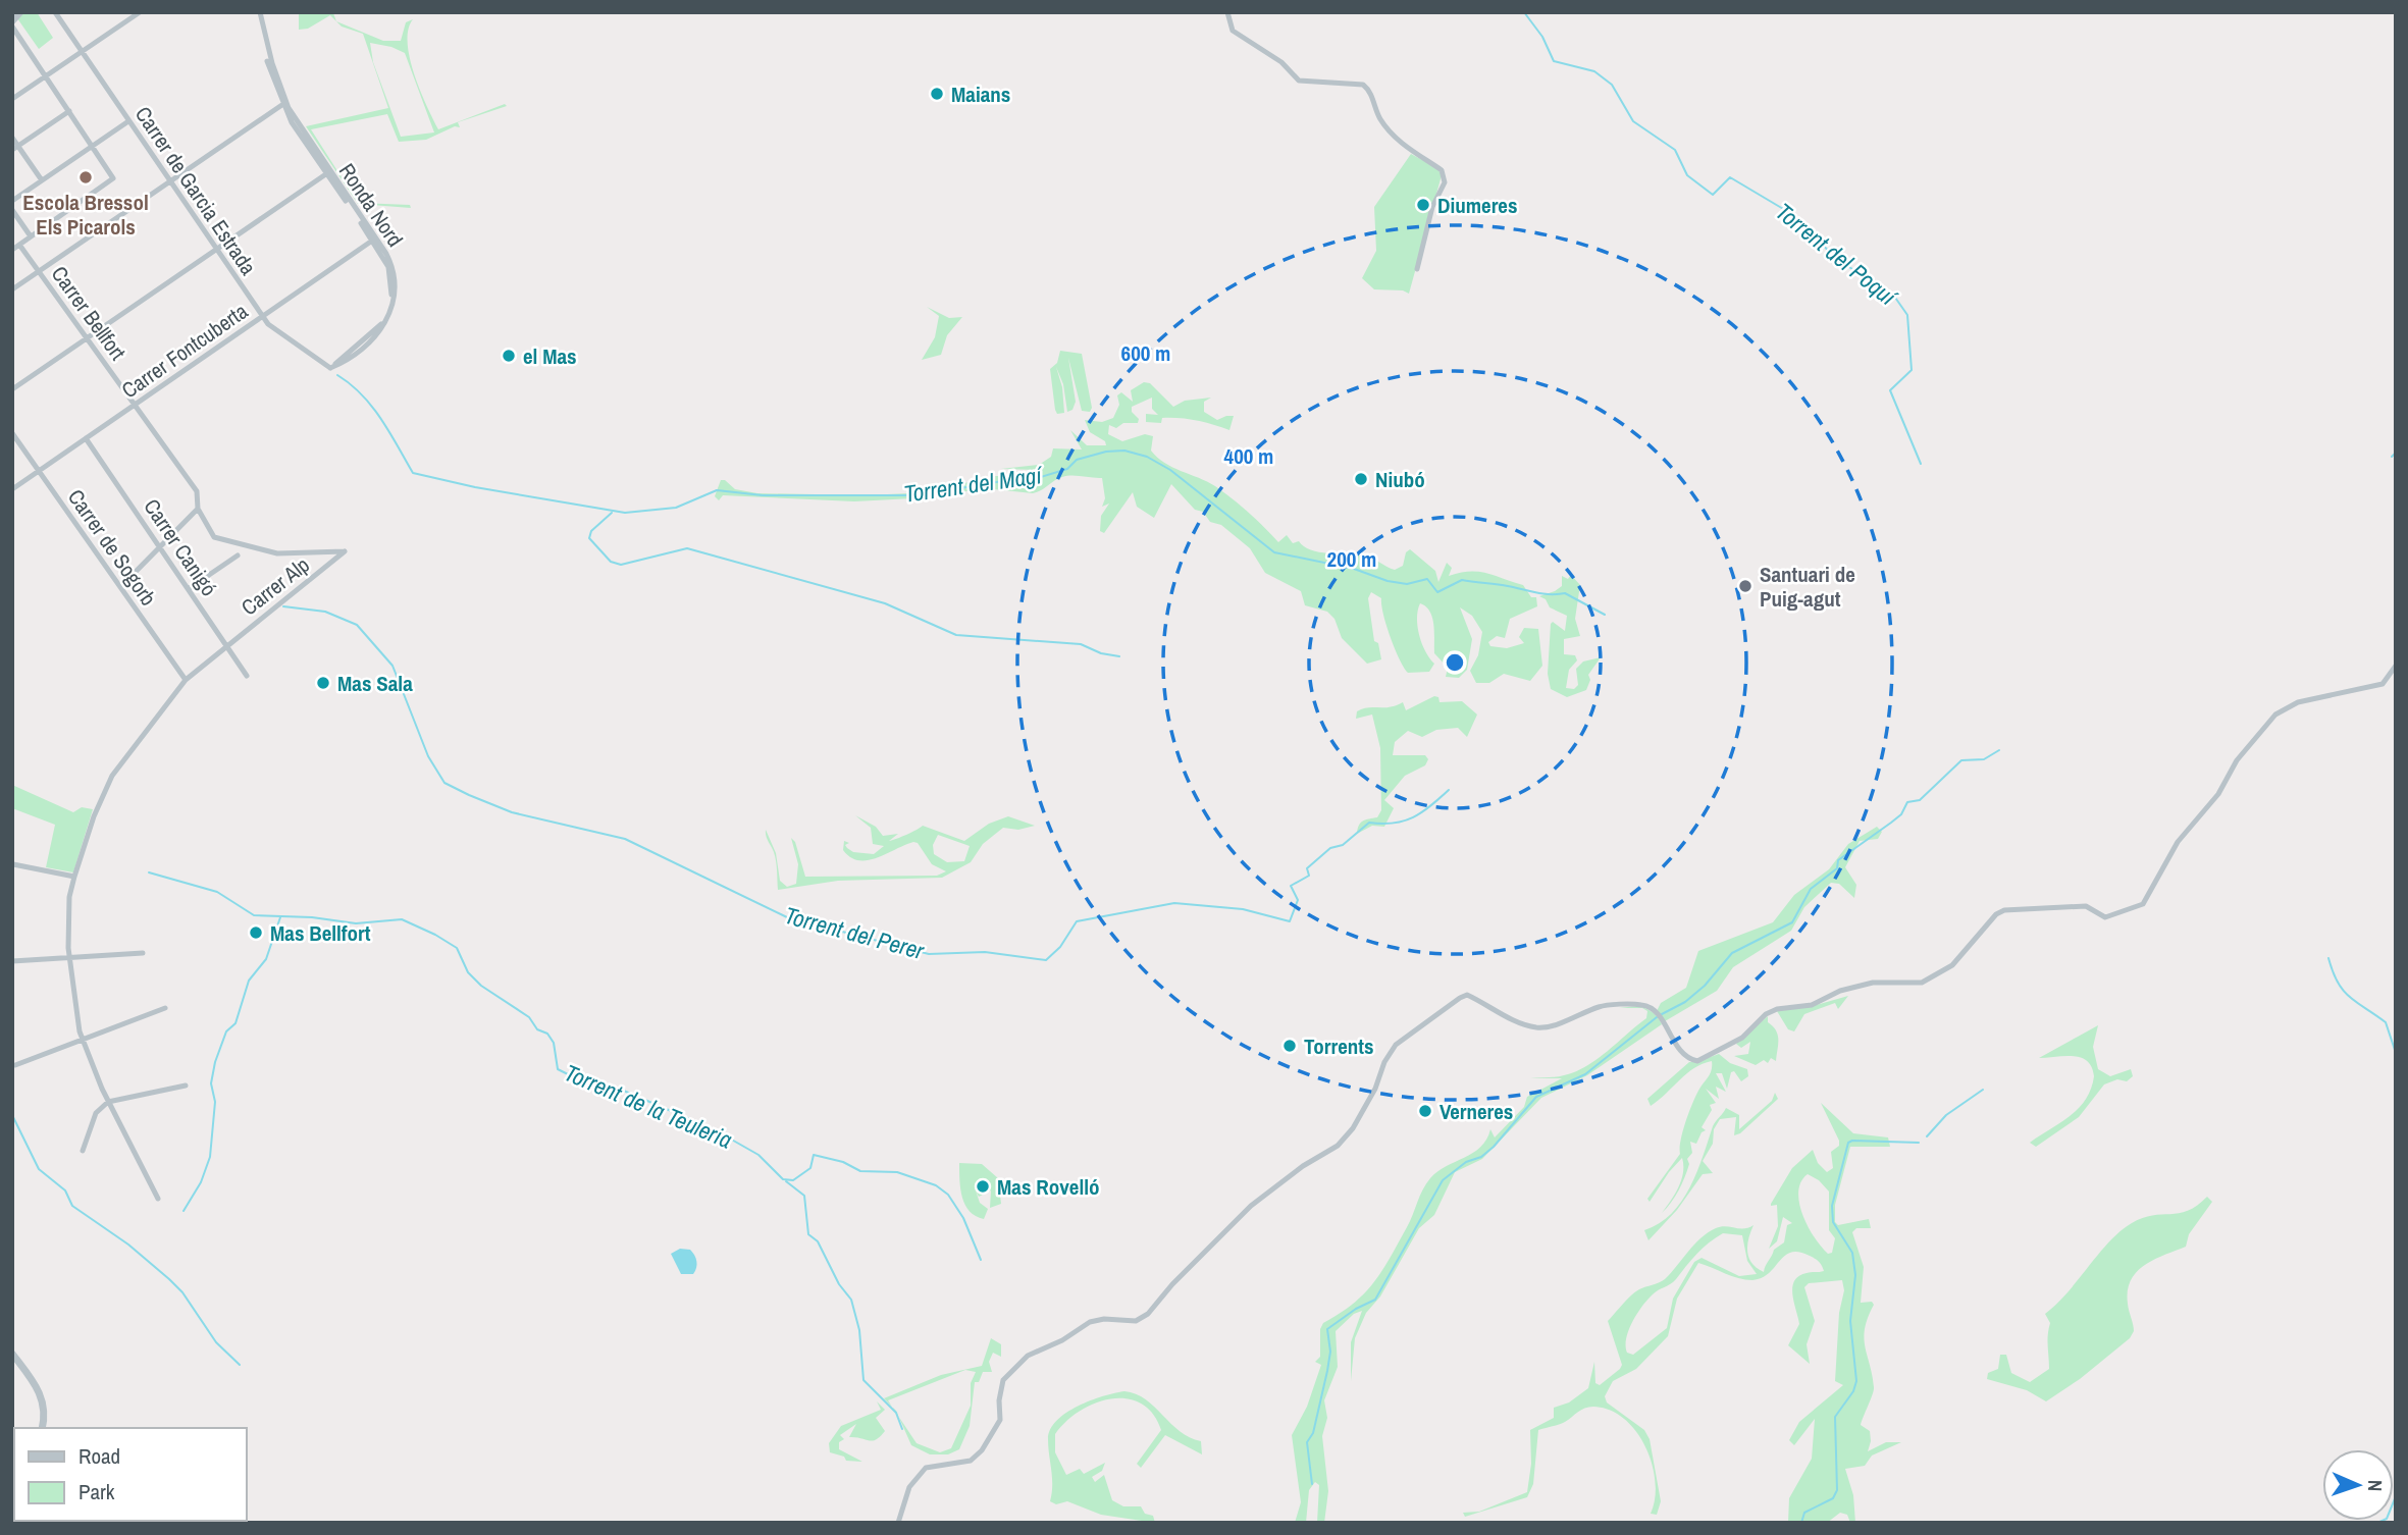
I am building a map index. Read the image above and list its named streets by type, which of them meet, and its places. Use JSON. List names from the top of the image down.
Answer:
{
  "streets": {
    "street": [
      "Carrer de Garcia Estrada",
      "Ronda Nord",
      "Carrer Bellfort",
      "Carrer Fontcuberta",
      "Carrer de Sogorb",
      "Carrer Canigó",
      "Carrer Alp"
    ]
  },
  "crossings": [
    ["Carrer de Garcia Estrada", "Ronda Nord"],
    ["Carrer de Garcia Estrada", "Carrer Fontcuberta"],
    ["Ronda Nord", "Carrer Fontcuberta"],
    ["Carrer Bellfort", "Carrer Fontcuberta"],
    ["Carrer Bellfort", "Carrer Alp"],
    ["Carrer Fontcuberta", "Carrer de Sogorb"],
    ["Carrer Fontcuberta", "Carrer Canigó"],
    ["Carrer de Sogorb", "Carrer Alp"],
    ["Carrer Canigó", "Carrer Alp"]
  ],
  "water": [
    "Torrent del Poquí",
    "Torrent del Magí",
    "Torrent del Perer",
    "Torrent de la Teuleria"
  ],
  "places": [
    "Maians",
    "Escola Bressol Els Picarols",
    "Diumeres",
    "el Mas",
    "Niubó",
    "Santuari de Puig-agut",
    "Mas Sala",
    "Mas Bellfort",
    "Torrents",
    "Verneres",
    "Mas Rovelló"
  ],
  "legend": ["Road", "Park"],
  "north": "right",
  "rings": ["600 m", "400 m", "200 m"]
}
